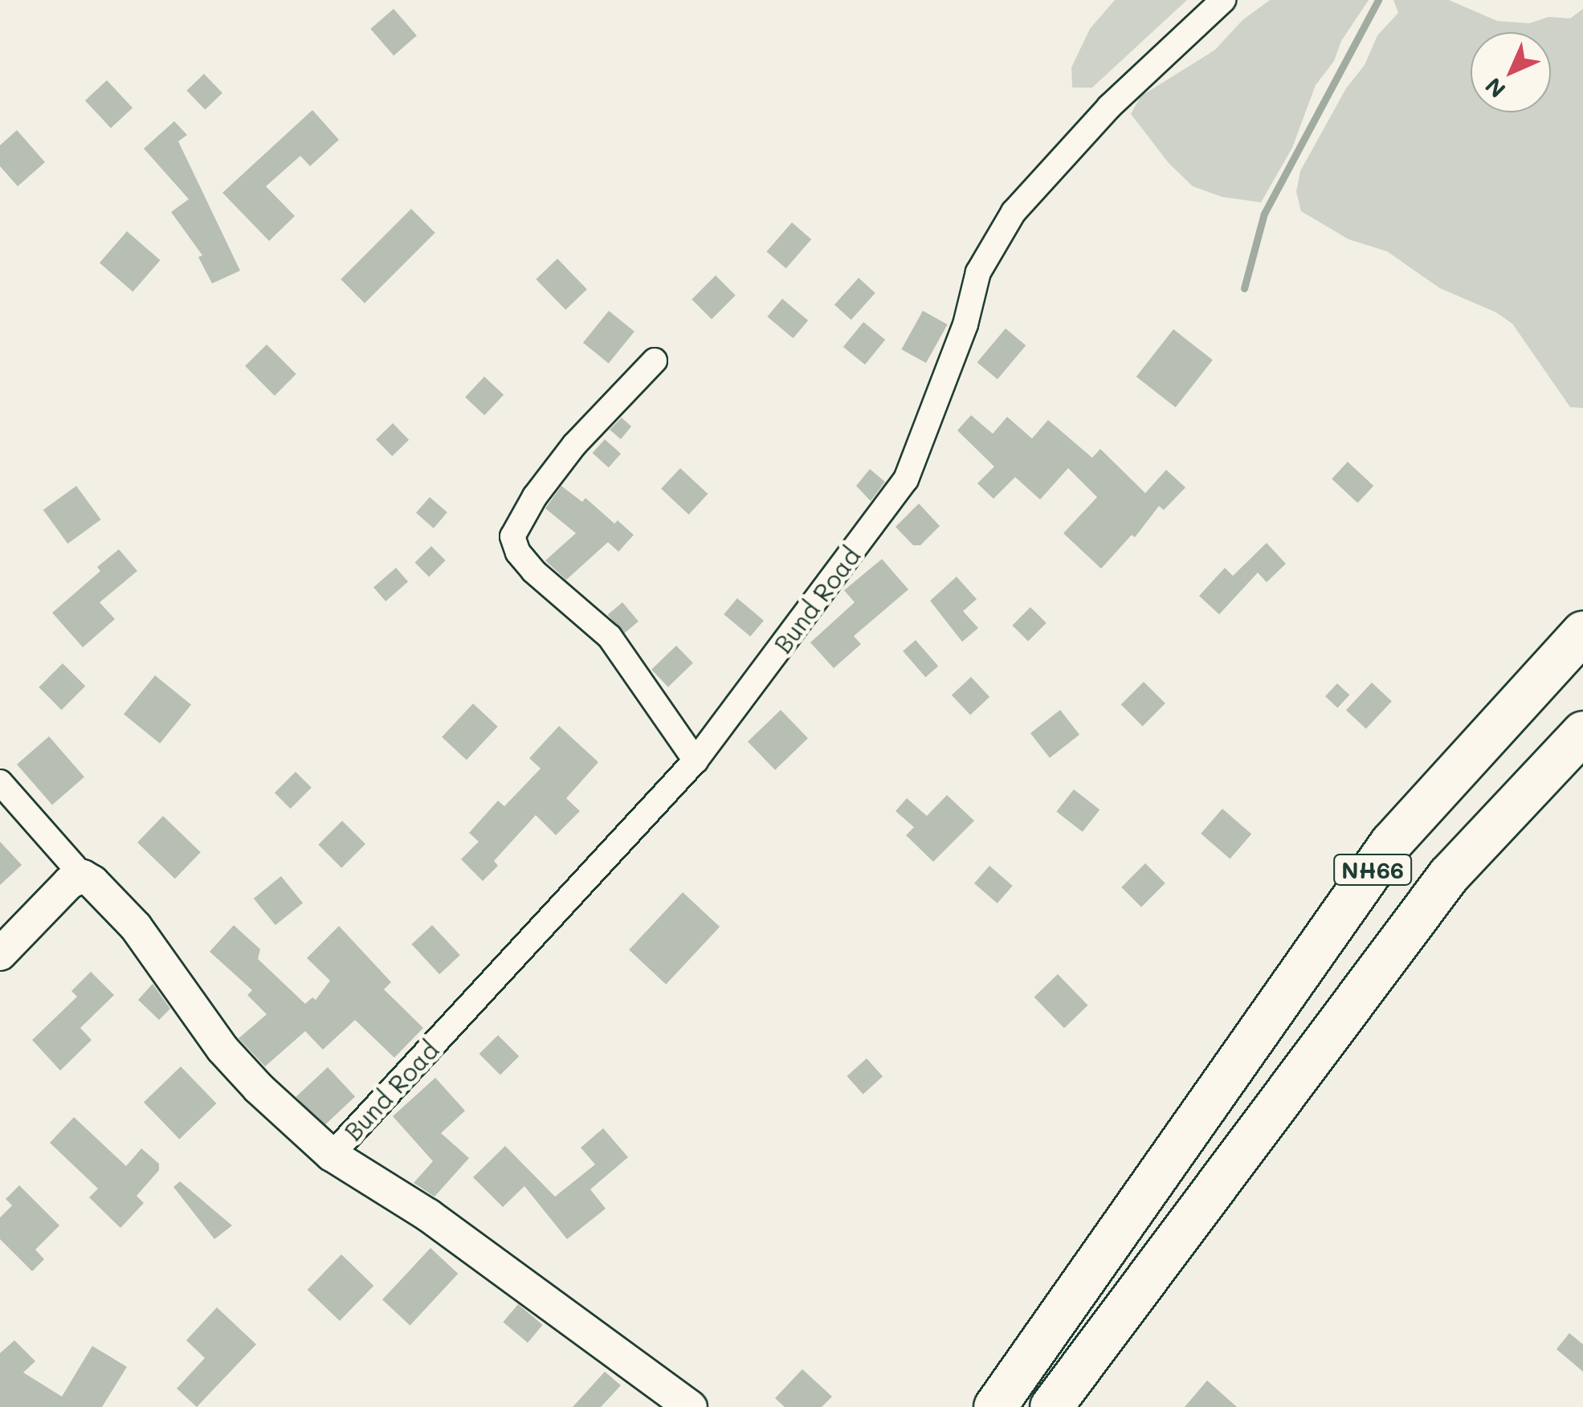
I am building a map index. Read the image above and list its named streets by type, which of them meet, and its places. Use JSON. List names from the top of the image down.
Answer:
{
  "streets": {
    "highway": ["NH66"],
    "street": ["Bund Road"]
  },
  "north": "bottom left"
}
